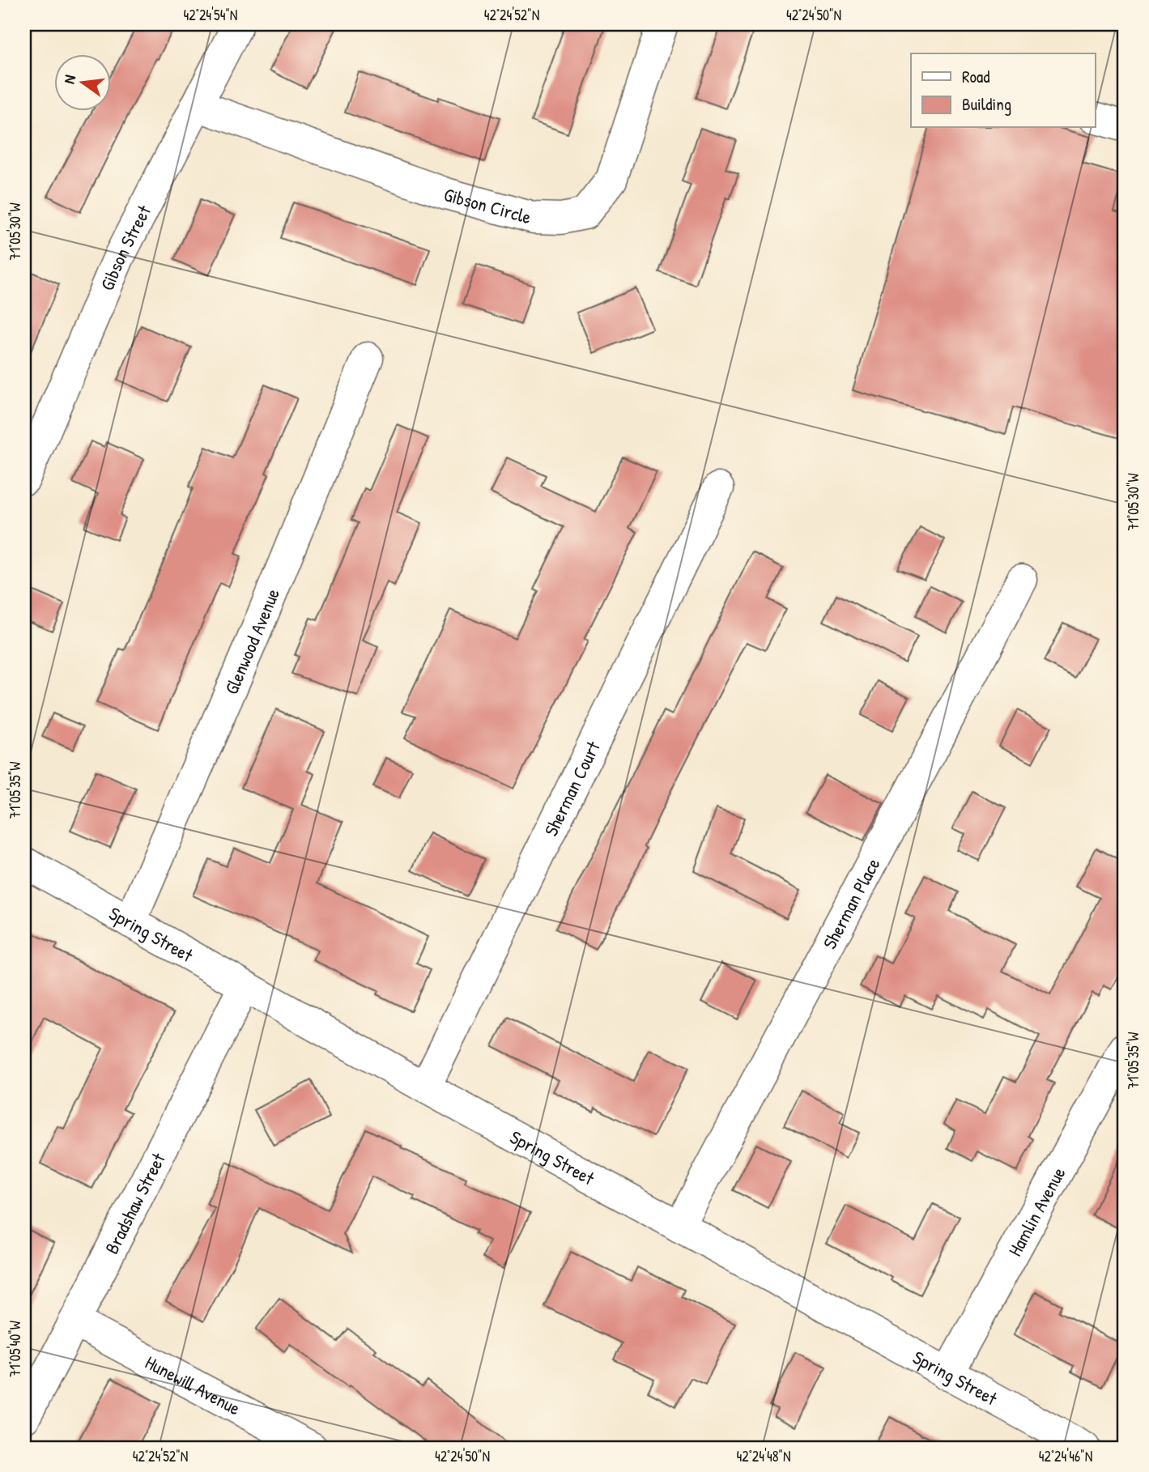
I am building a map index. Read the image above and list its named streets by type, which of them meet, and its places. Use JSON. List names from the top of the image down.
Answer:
{
  "streets": {
    "street": [
      "Gibson Circle",
      "Gibson Street",
      "Glenwood Avenue",
      "Sherman Court",
      "Sherman Place",
      "Spring Street",
      "Bradshaw Street",
      "Hamlin Avenue",
      "Hunewill Avenue"
    ]
  },
  "crossings": [
    ["Gibson Circle", "Gibson Street"],
    ["Glenwood Avenue", "Spring Street"],
    ["Sherman Court", "Spring Street"],
    ["Sherman Place", "Spring Street"],
    ["Spring Street", "Bradshaw Street"],
    ["Spring Street", "Hamlin Avenue"],
    ["Bradshaw Street", "Hunewill Avenue"]
  ],
  "legend": ["Road", "Building"],
  "north": "left",
  "coordinates": [
    "42°24'54\"N",
    "42°24'52\"N",
    "42°24'50\"N",
    "71°05'30\"W",
    "71°05'35\"W",
    "71°05'40\"W",
    "42°24'48\"N",
    "42°24'46\"N"
  ]
}
